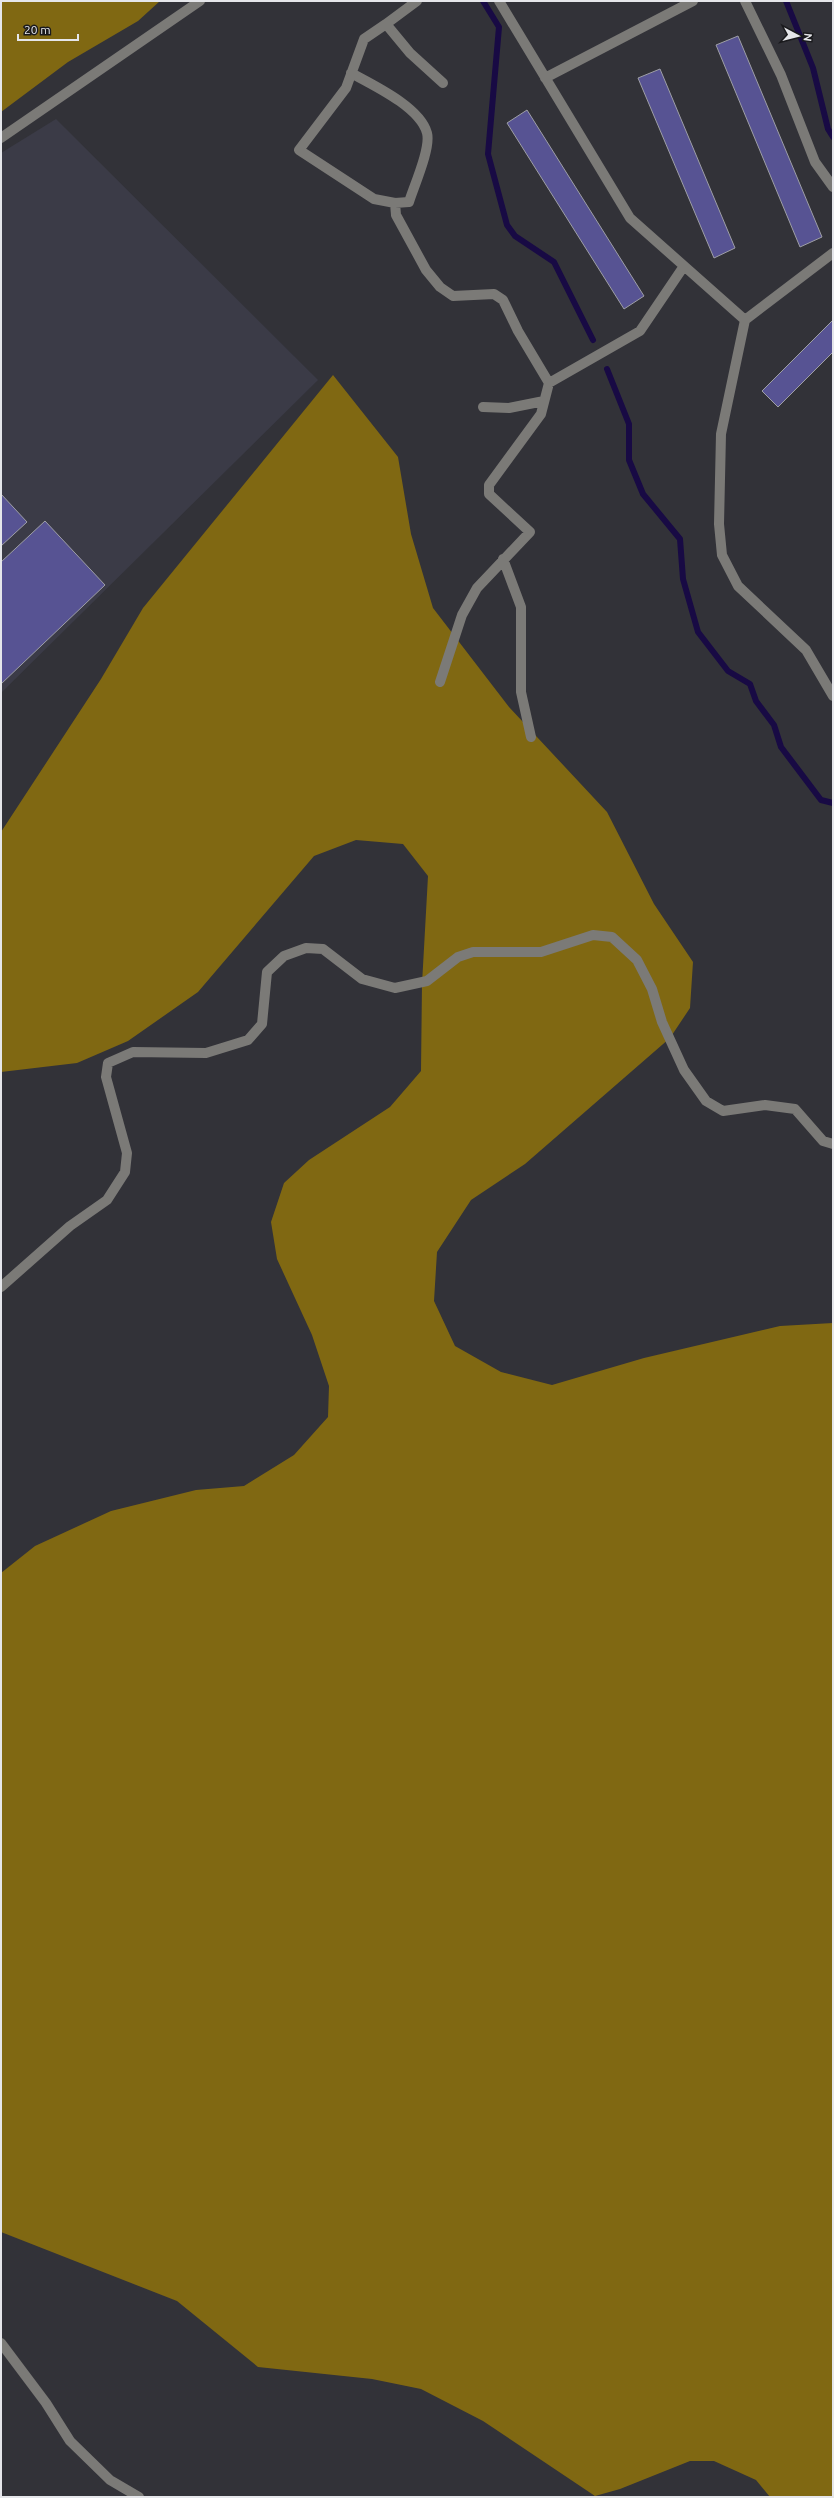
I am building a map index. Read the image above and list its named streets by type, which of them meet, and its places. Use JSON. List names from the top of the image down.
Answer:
{
  "scale_bar": "20 m",
  "north": "right"
}
